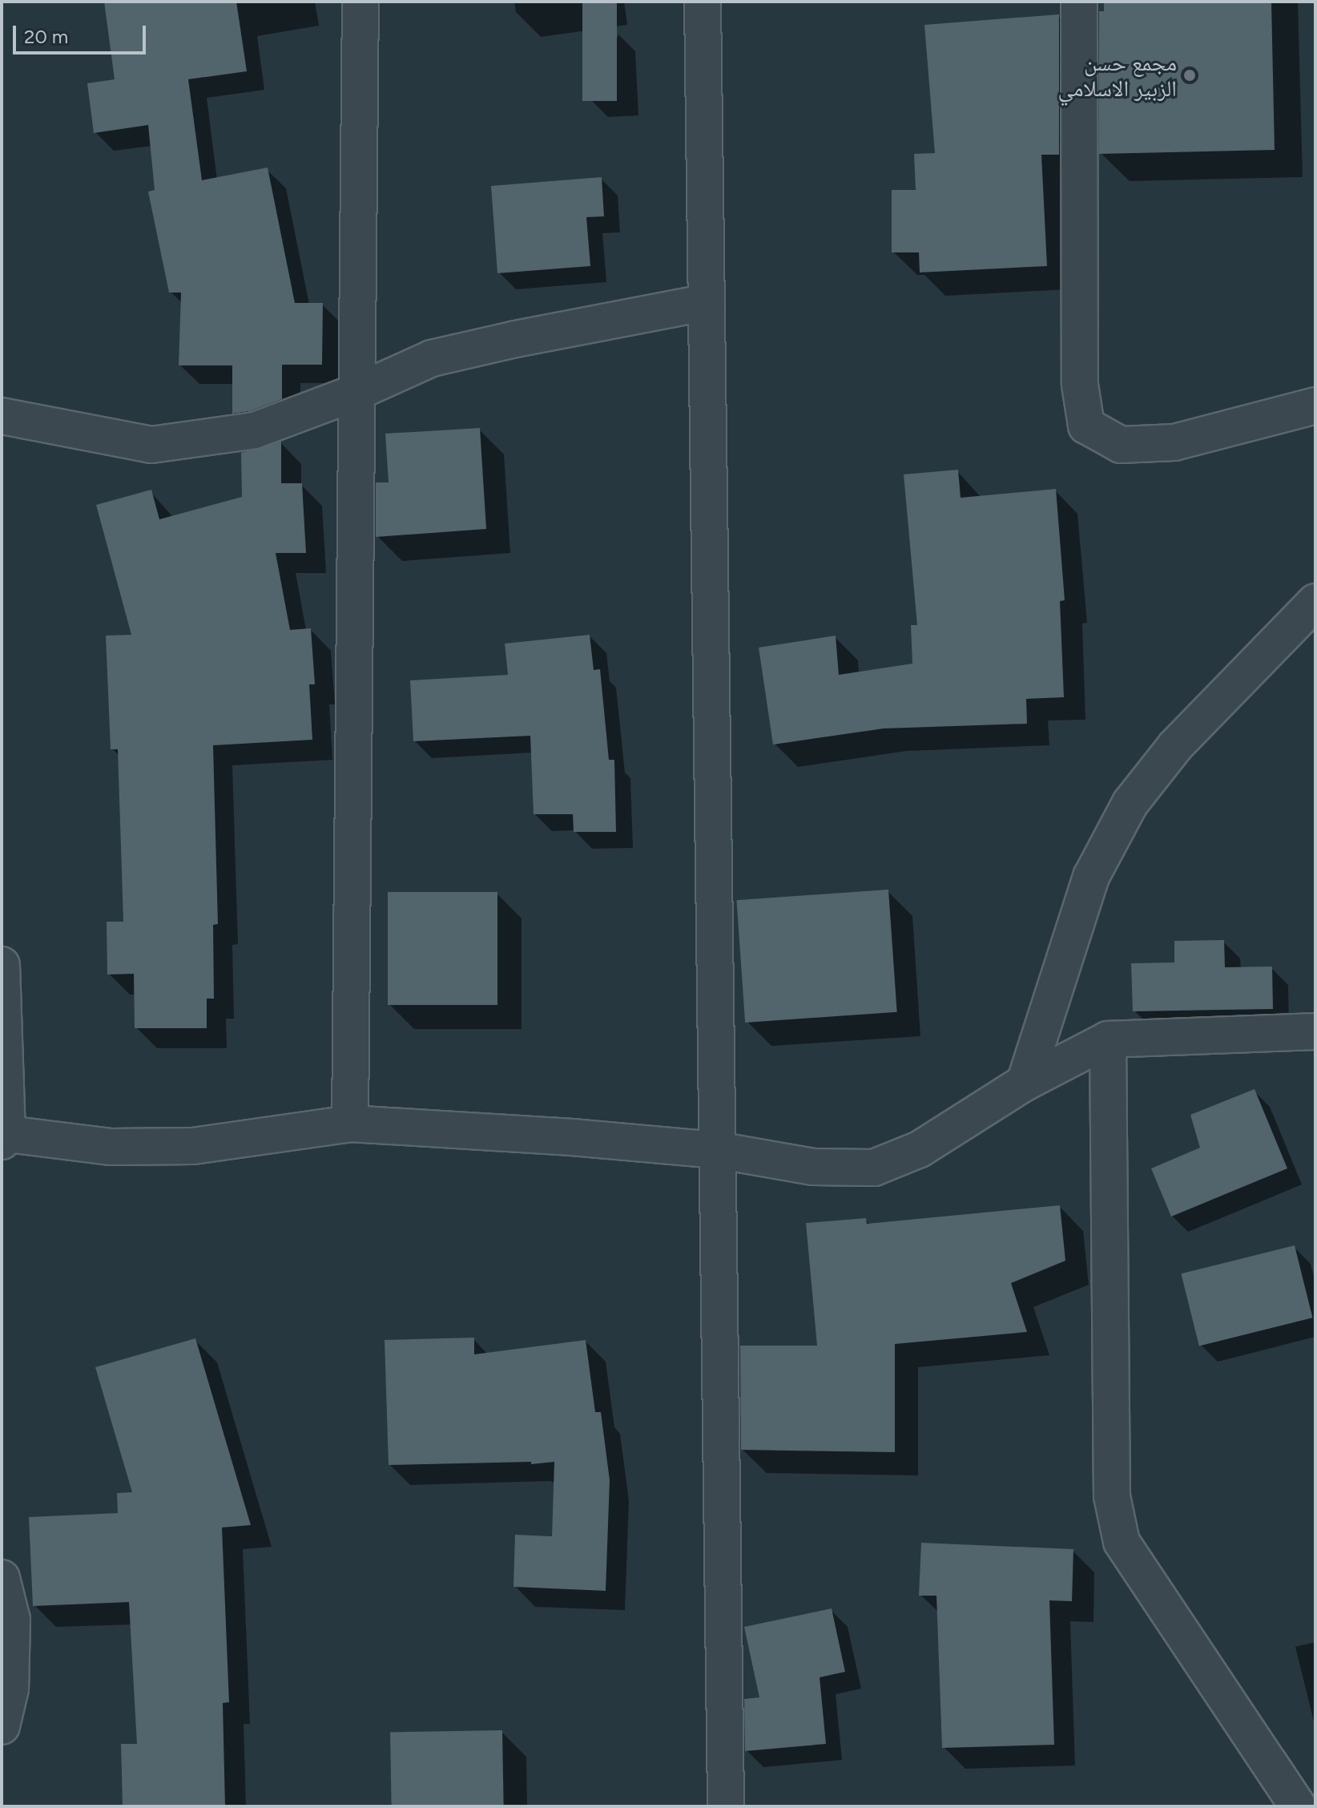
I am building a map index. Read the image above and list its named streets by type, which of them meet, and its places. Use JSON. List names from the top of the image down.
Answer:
{
  "places": ["مجمع حسن الزبير الاسلامي"],
  "scale_bar": "20 m"
}
